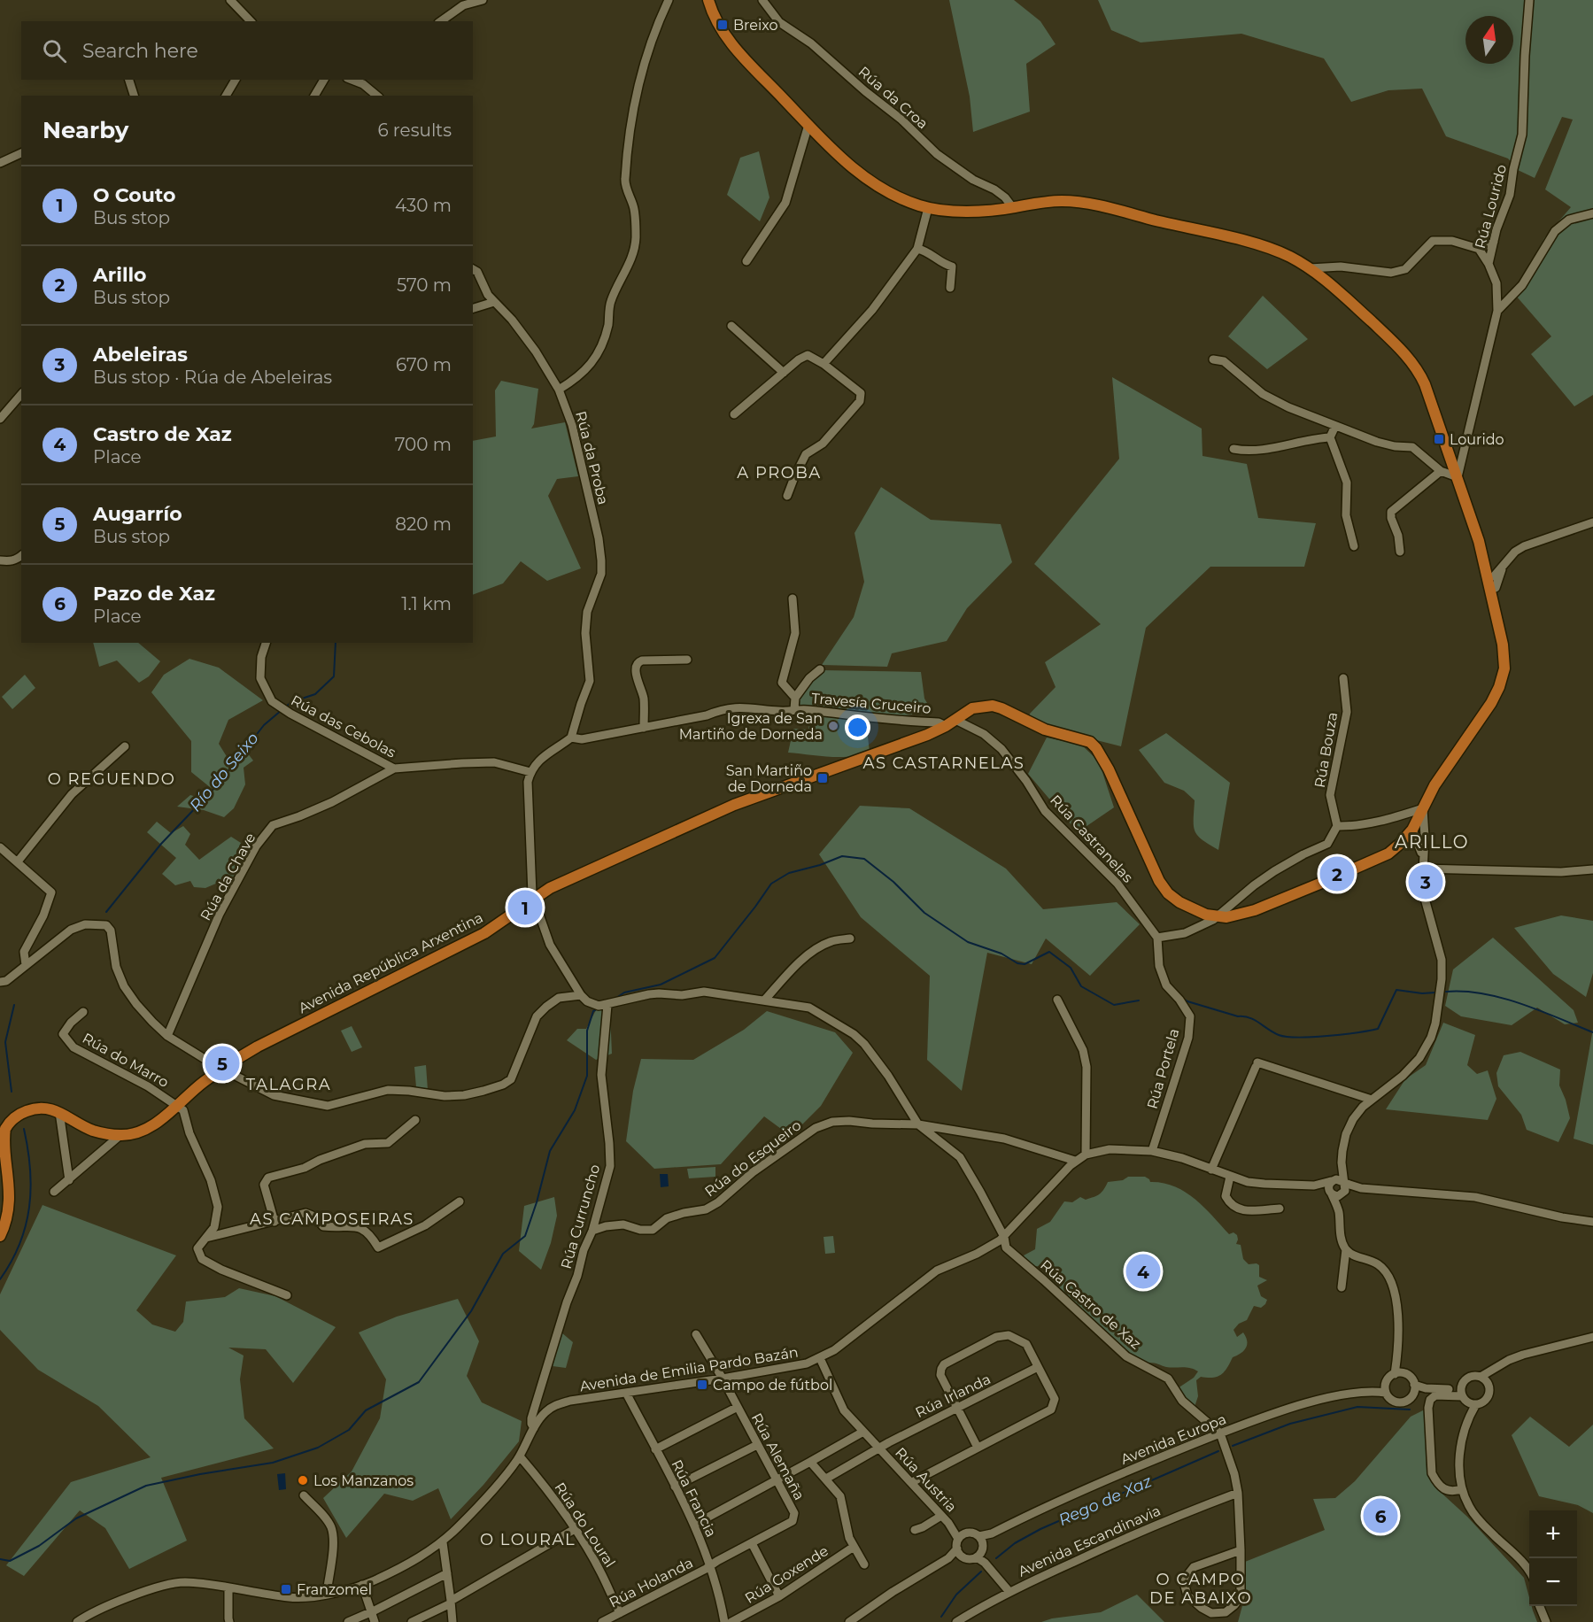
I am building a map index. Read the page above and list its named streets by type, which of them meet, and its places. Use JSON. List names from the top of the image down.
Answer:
{
  "streets": {
    "main road": ["Avenida República Arxentina"],
    "street": [
      "Rúa da Croa",
      "Rúa Lourido",
      "Rúa da Proba",
      "Travesía Cruceiro",
      "Rúa das Cebolas",
      "Rúa Bouza",
      "Rúa Castranelas",
      "Rúa da Chave",
      "Rúa do Marro",
      "Rúa Portela",
      "Rúa do Esqueiro",
      "Rúa Curruncho",
      "Rúa Castro de Xaz",
      "Avenida de Emilia Pardo Bazán",
      "Rúa Irlanda",
      "Avenida Europa",
      "Rúa Alemaña",
      "Rúa Austria",
      "Rúa Francia",
      "Rúa do Loural",
      "Avenida Escandinavia",
      "Rúa Goxende",
      "Rúa Holanda"
    ]
  },
  "crossings": [
    ["Rúa da Croa", "Avenida República Arxentina"],
    ["Rúa Lourido", "Avenida República Arxentina"],
    ["Rúa da Proba", "Travesía Cruceiro"],
    ["Travesía Cruceiro", "Rúa Castranelas"],
    ["Travesía Cruceiro", "Avenida República Arxentina"],
    ["Rúa das Cebolas", "Rúa da Chave"],
    ["Rúa Castranelas", "Avenida República Arxentina"],
    ["Rúa Castranelas", "Rúa Portela"],
    ["Avenida República Arxentina", "Rúa do Marro"],
    ["Rúa Portela", "Avenida de Emilia Pardo Bazán"],
    ["Rúa do Esqueiro", "Rúa Curruncho"],
    ["Rúa do Esqueiro", "Avenida de Emilia Pardo Bazán"],
    ["Rúa Curruncho", "Avenida de Emilia Pardo Bazán"],
    ["Rúa Castro de Xaz", "Avenida de Emilia Pardo Bazán"],
    ["Rúa Castro de Xaz", "Avenida Europa"],
    ["Rúa Castro de Xaz", "Avenida Escandinavia"],
    ["Avenida de Emilia Pardo Bazán", "Rúa Alemaña"],
    ["Avenida de Emilia Pardo Bazán", "Rúa Francia"],
    ["Avenida de Emilia Pardo Bazán", "Rúa do Loural"],
    ["Rúa Irlanda", "Rúa Austria"],
    ["Avenida Europa", "Rúa Austria"],
    ["Rúa Alemaña", "Rúa Francia"],
    ["Rúa Alemaña", "Rúa Holanda"],
    ["Rúa Francia", "Rúa Holanda"],
    ["Rúa do Loural", "Rúa Holanda"]
  ],
  "districts": [
    "A PROBA",
    "AS CASTARNELAS",
    "O REGUENDO",
    "ARILLO",
    "TALAGRA",
    "AS CAMPOSEIRAS",
    "O LOURAL",
    "O CAMPO DE ABAIXO"
  ],
  "water": ["Río do Seixo", "Rego de Xaz"],
  "places": {
    "transit": [
      "Breixo",
      "Lourido",
      "San Martiño de Dorneda",
      "Campo de fútbol",
      "Franzomel"
    ],
    "other": ["Igrexa de San Martiño de Dorneda", "Los Manzanos"]
  },
  "north": "top",
  "page": {
    "search": "Search here",
    "heading": ["Nearby", "6 results"],
    "list": [
      {
        "mark": "1",
        "name": "O Couto",
        "note": "Bus stop",
        "value": "430 m"
      },
      {
        "mark": "2",
        "name": "Arillo",
        "note": "Bus stop",
        "value": "570 m"
      },
      {
        "mark": "3",
        "name": "Abeleiras",
        "note": "Bus stop · Rúa de Abeleiras",
        "value": "670 m"
      },
      {
        "mark": "4",
        "name": "Castro de Xaz",
        "note": "Place",
        "value": "700 m"
      },
      {
        "mark": "5",
        "name": "Augarrío",
        "note": "Bus stop",
        "value": "820 m"
      },
      {
        "mark": "6",
        "name": "Pazo de Xaz",
        "note": "Place",
        "value": "1.1 km"
      }
    ],
    "pins": [
      "2",
      "3",
      "1",
      "5",
      "4",
      "6"
    ],
    "map_buttons": ["+", "−"]
  }
}
